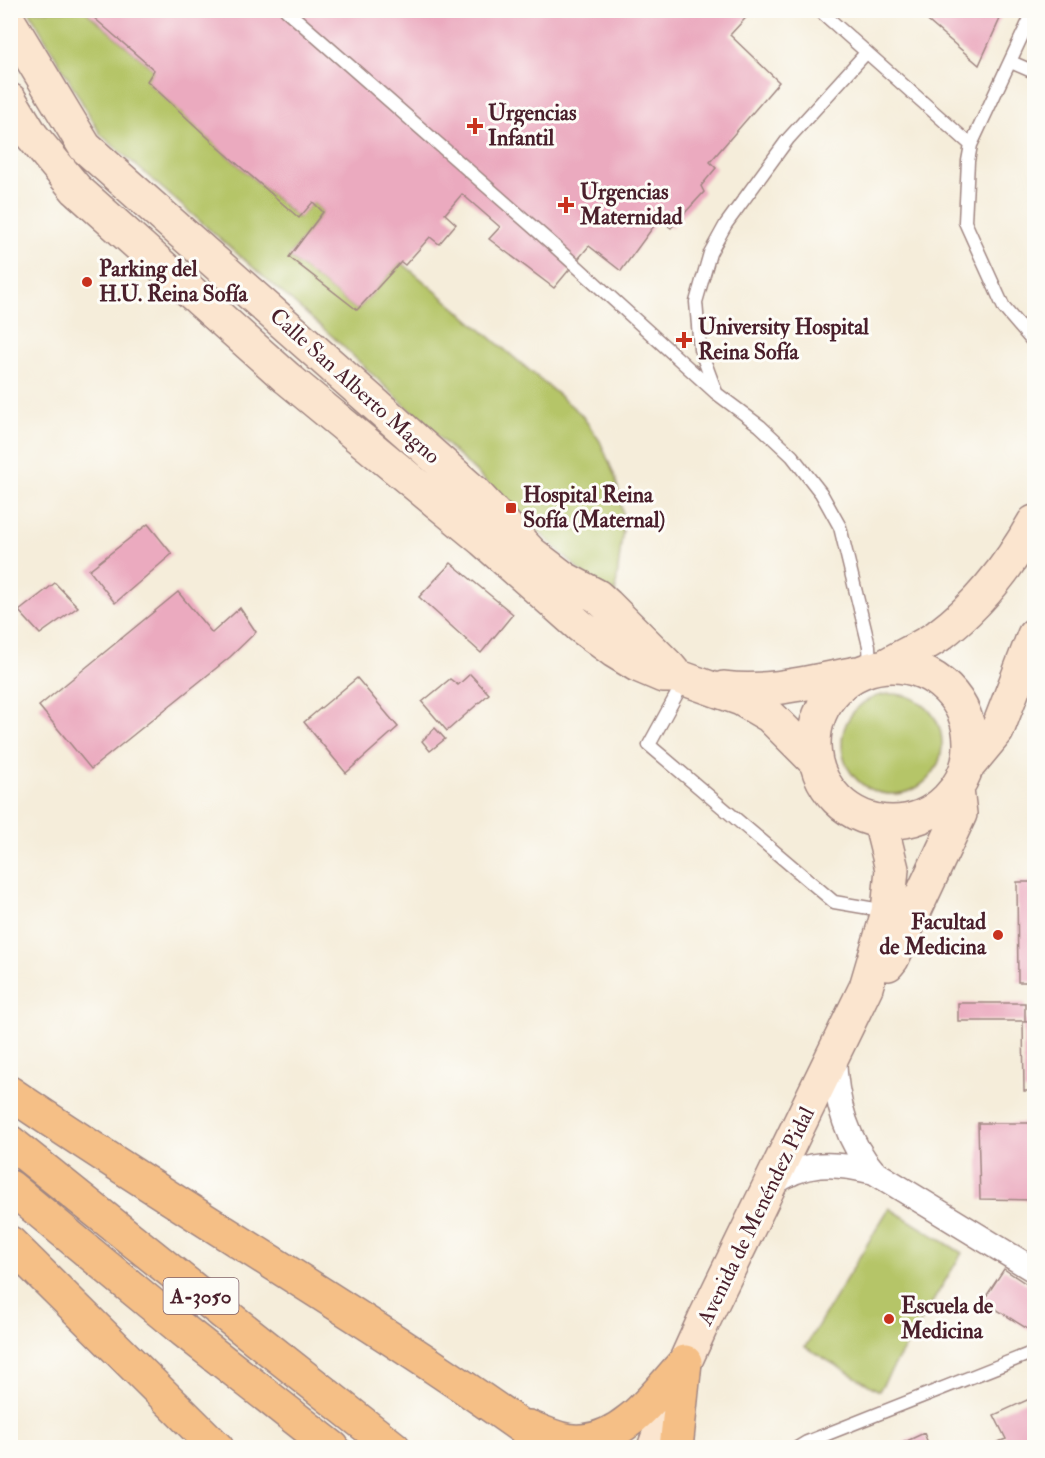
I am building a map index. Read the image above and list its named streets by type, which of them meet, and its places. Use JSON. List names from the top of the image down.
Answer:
{
  "streets": {
    "highway": ["A-3050"],
    "street": ["Calle San Alberto Magno", "Avenida de Menéndez Pidal"]
  },
  "crossings": [
    ["Calle San Alberto Magno", "Avenida de Menéndez Pidal"]
  ],
  "places": {
    "health": ["Urgencias Infantil", "Urgencias Maternidad", "University Hospital Reina Sofía"],
    "other": ["Parking del H.U. Reina Sofía", "Facultad de Medicina", "Escuela de Medicina"],
    "transit": ["Hospital Reina Sofía (Maternal)"]
  }
}
